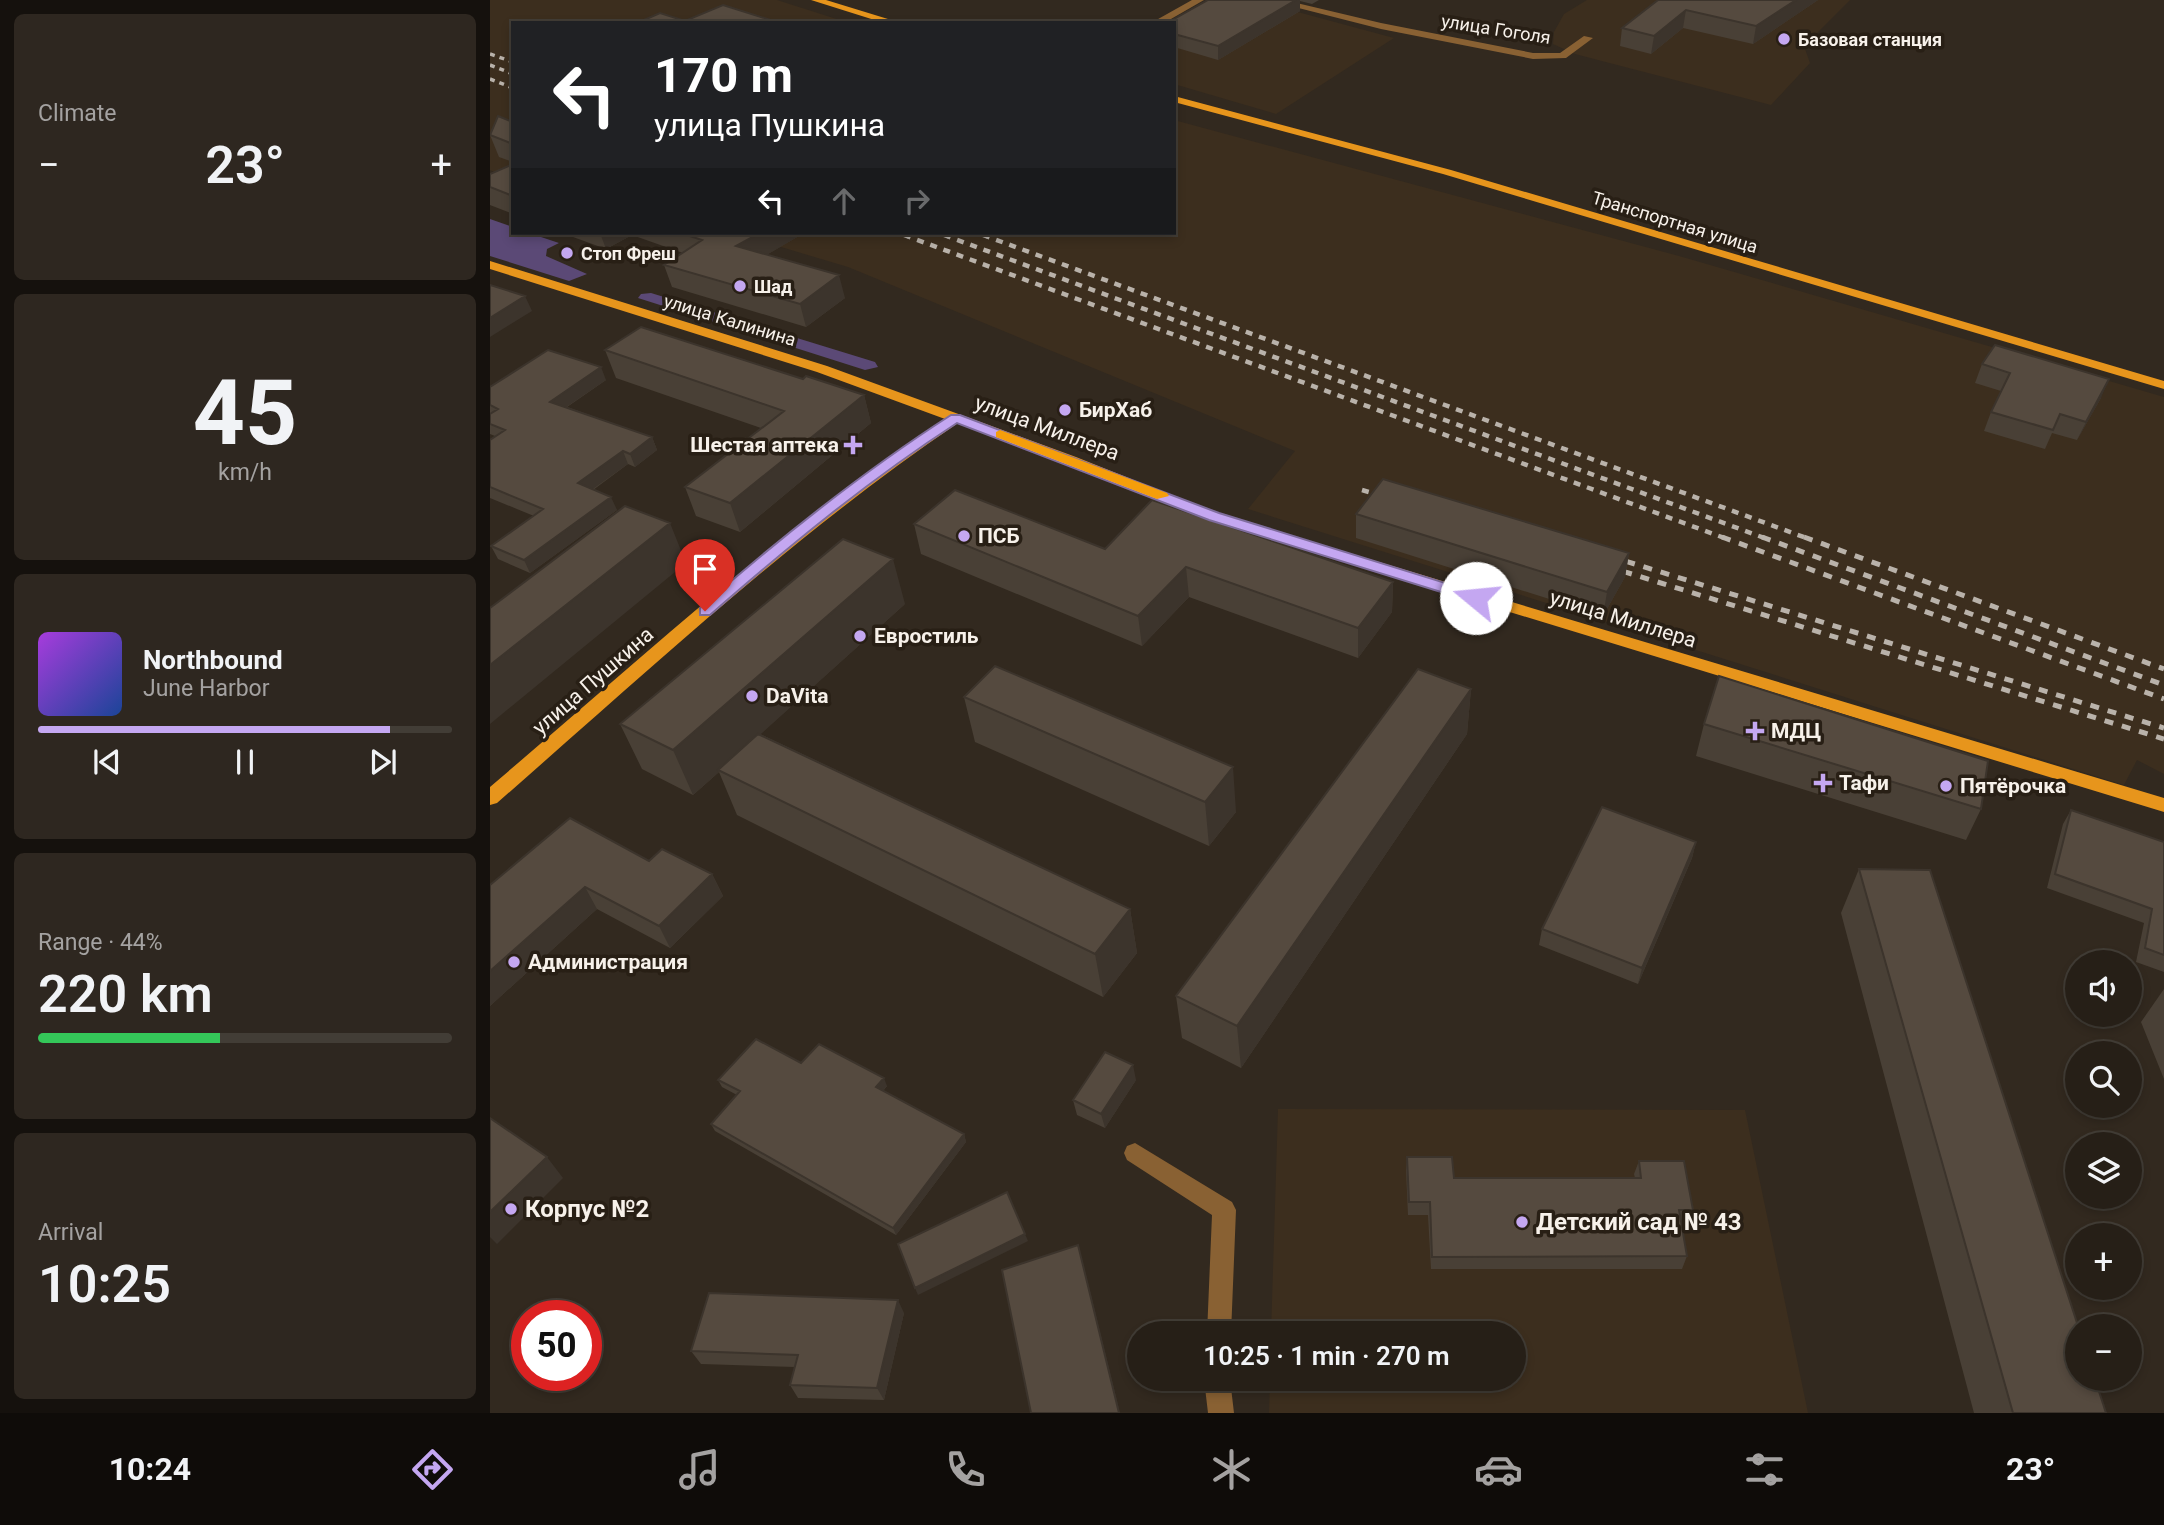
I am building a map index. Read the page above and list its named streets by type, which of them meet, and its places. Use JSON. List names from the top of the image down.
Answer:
{
  "streets": {
    "main road": [
      "Транспортная улица",
      "улица Калинина",
      "улица Миллера",
      "улица Пушкина"
    ],
    "street": ["улица Гоголя"]
  },
  "crossings": [
    ["улица Калинина", "улица Миллера"],
    ["улица Калинина", "улица Пушкина"],
    ["улица Миллера", "улица Пушкина"]
  ],
  "places": {
    "other": [
      "Базовая станция",
      "Стоп Фреш",
      "Шад",
      "БирХаб",
      "ПСБ",
      "Евростиль",
      "DaVita",
      "Пятёрочка",
      "Администрация",
      "Корпус №2",
      "Детский сад № 43"
    ],
    "health": ["Шестая аптека", "МДЦ", "Тафи"]
  },
  "page": {
    "tile": [
      "Climate",
      ["45", "km/h"],
      ["Range · 44%", "220 km"],
      ["Arrival", "10:25"]
    ],
    "turn": ["170 m", "улица Пушкина"],
    "heat": ["−", "23°", "+"],
    "song": ["Northbound", "June Harbor"],
    "map_buttons": ["+", "−"],
    "limit": "50",
    "trip": "10:25 · 1 min · 270 m",
    "tabs": ["10:24", "23°"]
  }
}
